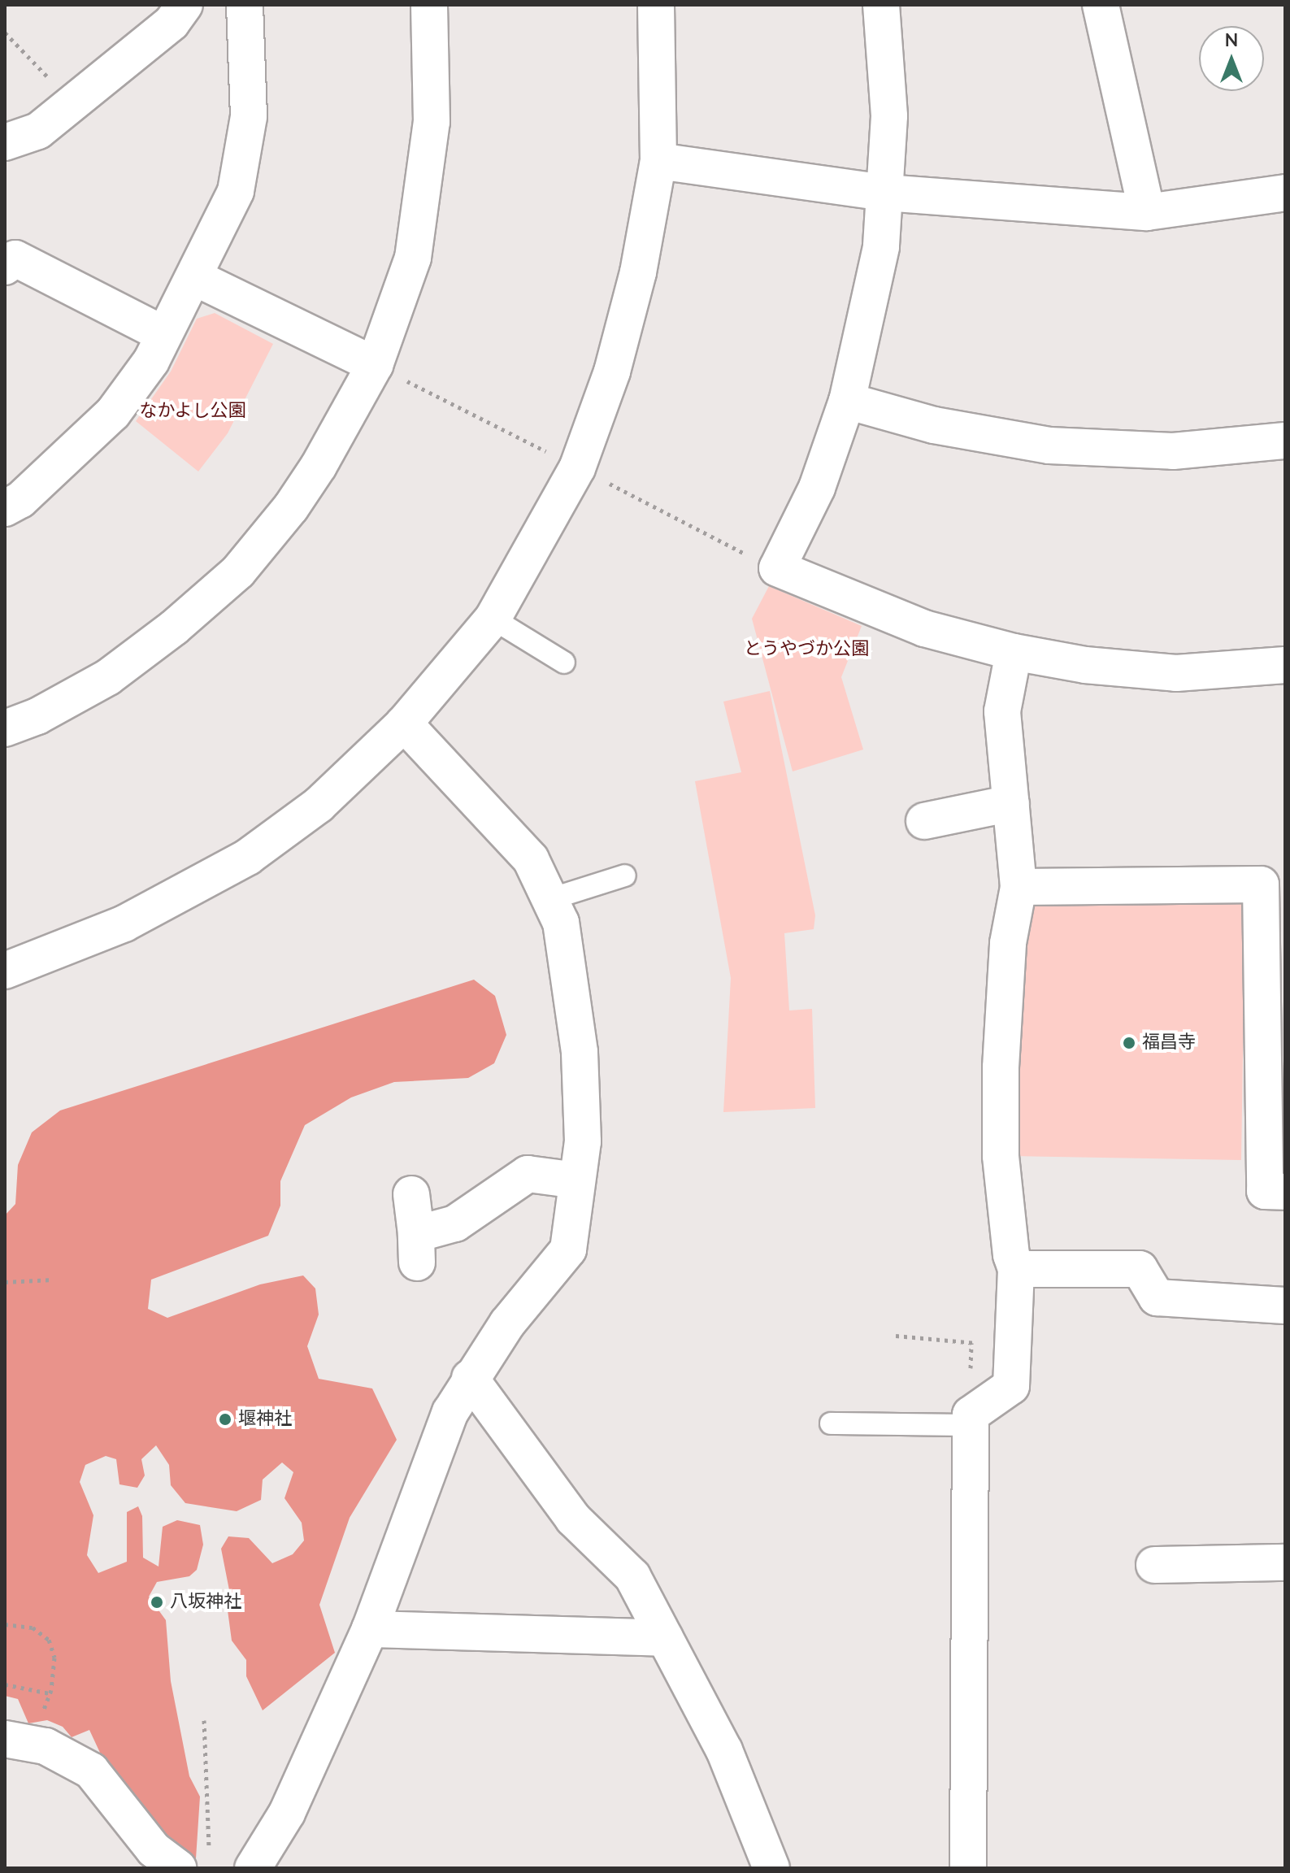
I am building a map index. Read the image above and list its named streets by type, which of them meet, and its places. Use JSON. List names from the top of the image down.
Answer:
{
  "parks": ["なかよし公園", "とうやづか公園"],
  "places": ["福昌寺", "堰神社", "八坂神社"],
  "north": "top"
}
